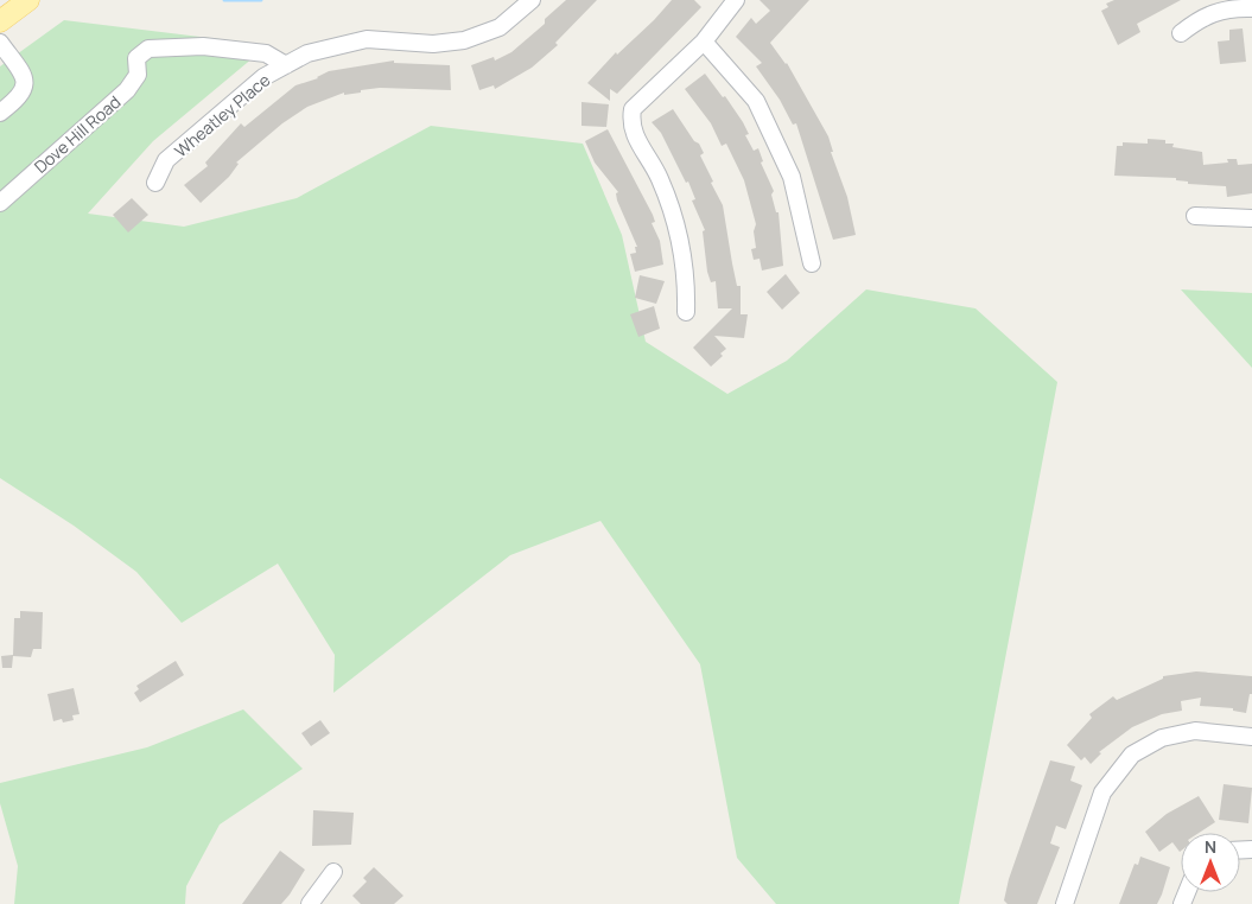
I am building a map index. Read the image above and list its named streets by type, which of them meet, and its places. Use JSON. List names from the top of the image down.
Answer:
{
  "streets": {
    "street": ["Wheatley Place", "Dove Hill Road"]
  },
  "crossings": [
    ["Wheatley Place", "Dove Hill Road"]
  ],
  "north": "top"
}
